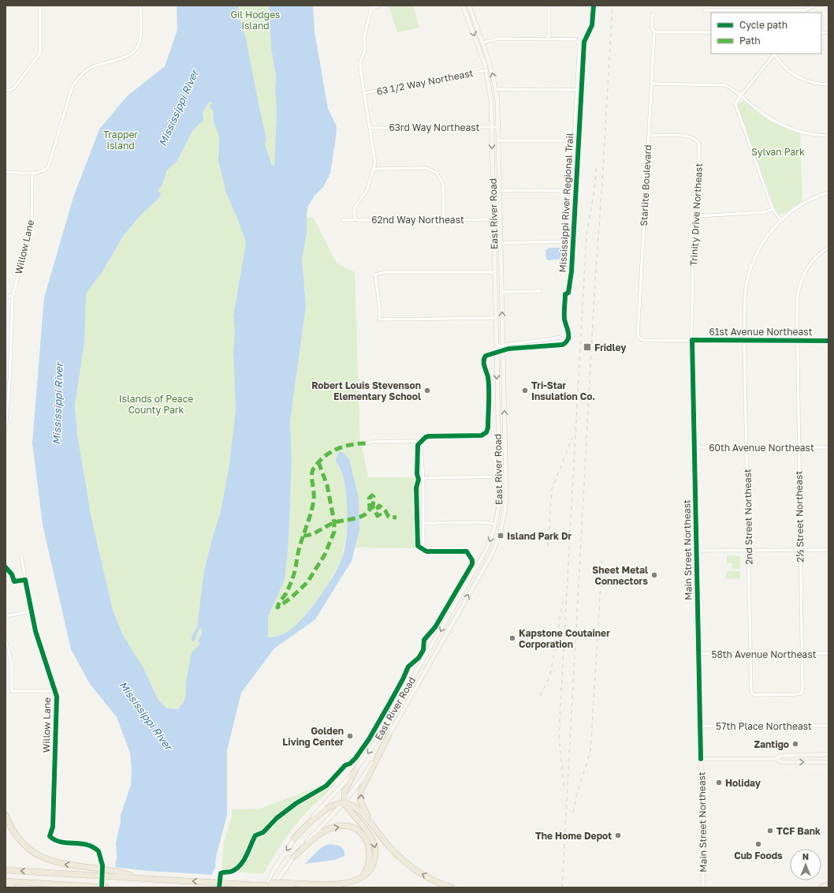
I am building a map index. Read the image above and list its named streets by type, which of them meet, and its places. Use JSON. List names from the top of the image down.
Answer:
{
  "streets": {
    "main road": ["East River Road", "Main Street Northeast"],
    "street": [
      "63 1/2 Way Northeast",
      "63rd Way Northeast",
      "Starlite Boulevard",
      "Trinity Drive Northeast",
      "62nd Way Northeast",
      "Willow Lane",
      "61st Avenue Northeast",
      "60th Avenue Northeast",
      "2nd Street Northeast",
      "2½ Street Northeast",
      "58th Avenue Northeast",
      "57th Place Northeast"
    ],
    "cycle path": ["Mississippi River Regional Trail"]
  },
  "crossings": [
    ["63 1/2 Way Northeast", "East River Road"],
    ["63rd Way Northeast", "East River Road"],
    ["Starlite Boulevard", "Trinity Drive Northeast"],
    ["Starlite Boulevard", "61st Avenue Northeast"],
    ["East River Road", "62nd Way Northeast"],
    ["Trinity Drive Northeast", "61st Avenue Northeast"],
    ["Trinity Drive Northeast", "Main Street Northeast"],
    ["61st Avenue Northeast", "2nd Street Northeast"],
    ["61st Avenue Northeast", "2½ Street Northeast"],
    ["61st Avenue Northeast", "Main Street Northeast"],
    ["60th Avenue Northeast", "2nd Street Northeast"],
    ["60th Avenue Northeast", "2½ Street Northeast"],
    ["60th Avenue Northeast", "Main Street Northeast"],
    ["2nd Street Northeast", "2½ Street Northeast"],
    ["2nd Street Northeast", "58th Avenue Northeast"],
    ["2½ Street Northeast", "58th Avenue Northeast"],
    ["Main Street Northeast", "58th Avenue Northeast"],
    ["Main Street Northeast", "57th Place Northeast"]
  ],
  "water": ["Mississippi River"],
  "parks": [
    "Gil Hodges Island",
    "Trapper Island",
    "Sylvan Park",
    "Islands of Peace County Park"
  ],
  "places": {
    "transit": ["Fridley", "Island Park Dr"],
    "other": [
      "Robert Louis Stevenson Elementary School",
      "Tri-Star Insulation Co.",
      "Sheet Metal Connectors",
      "Kapstone Coutainer Corporation",
      "Golden Living Center",
      "Zantigo",
      "Holiday",
      "TCF Bank",
      "The Home Depot",
      "Cub Foods"
    ]
  },
  "legend": ["Cycle path", "Path"],
  "north": "top"
}
